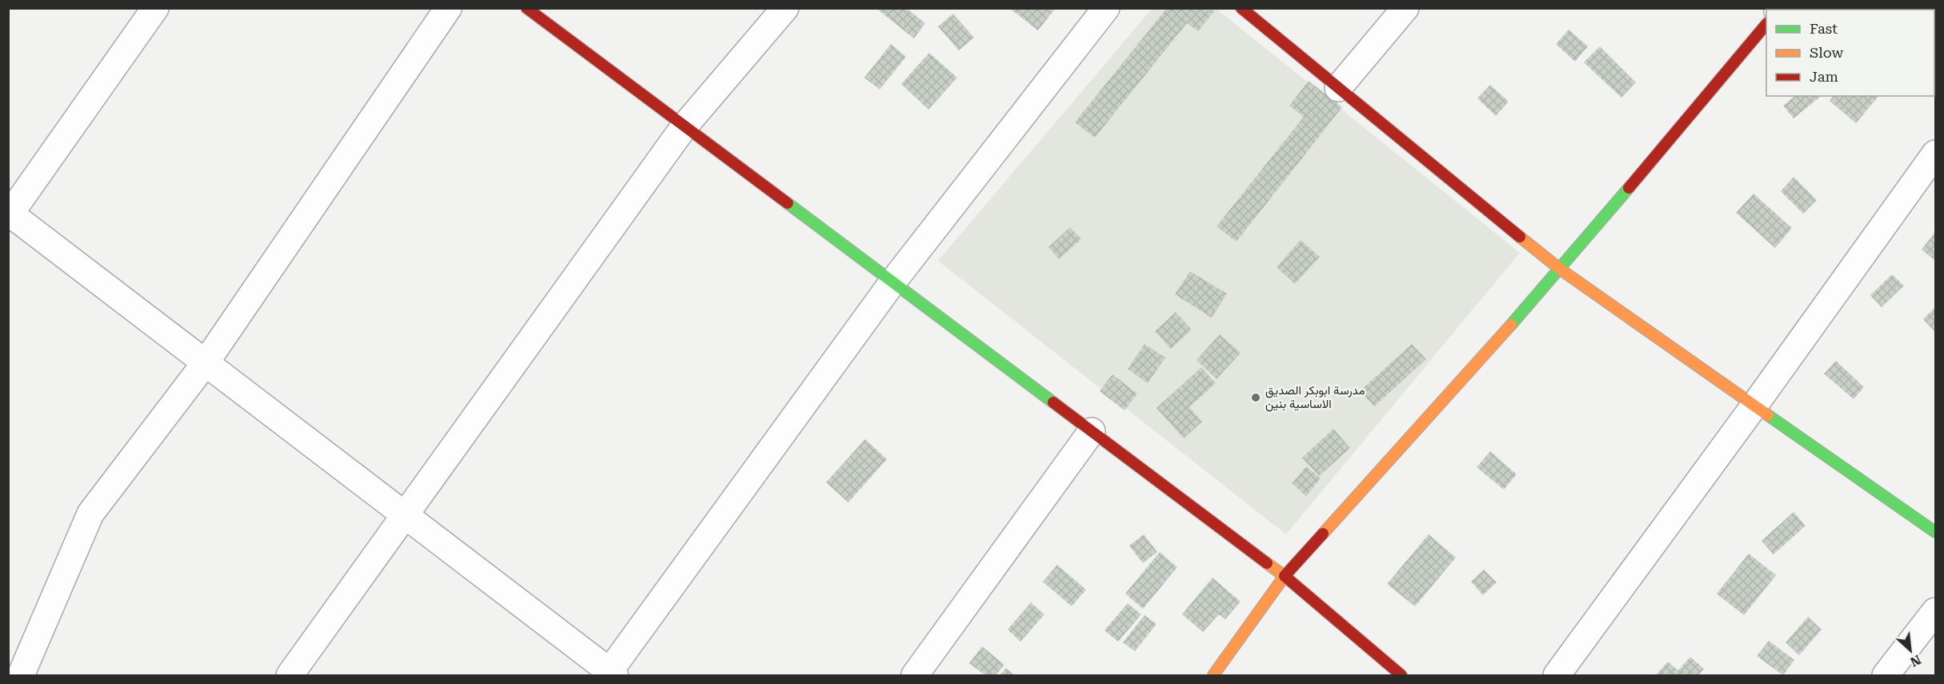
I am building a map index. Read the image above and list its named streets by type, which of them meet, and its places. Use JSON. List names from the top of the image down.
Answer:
{
  "places": ["مدرسة ابوبكر الصديق الاساسية بنين"],
  "legend": ["Fast", "Slow", "Jam"],
  "north": "bottom right"
}
